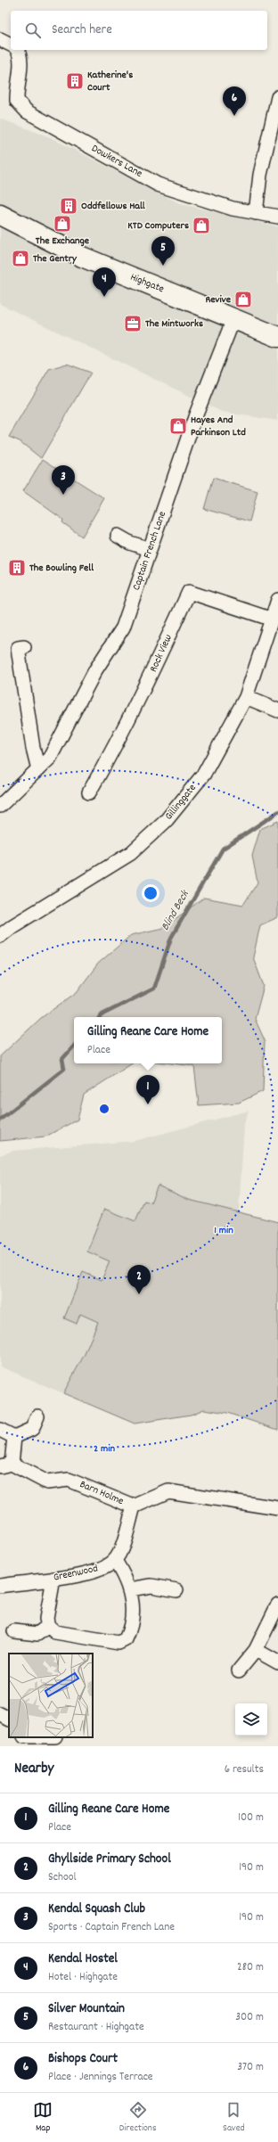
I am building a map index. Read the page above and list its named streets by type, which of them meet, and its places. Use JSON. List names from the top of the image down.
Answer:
{
  "streets": {
    "highway": ["Highgate"],
    "street": [
      "Dowkers Lane",
      "Captain French Lane",
      "Rock View",
      "Gillinggate",
      "Barn Holme",
      "Greenwood"
    ]
  },
  "crossings": [
    ["Highgate", "Captain French Lane"],
    ["Rock View", "Gillinggate"]
  ],
  "water": ["Blind Beck"],
  "places": {
    "building": ["Katherine's Court", "Oddfellows Hall", "The Bowling Fell"],
    "shop": [
      "The Exchange",
      "KTD Computers",
      "The Gentry",
      "Revive",
      "Hayes And Parkinson Ltd"
    ],
    "office": ["The Mintworks"]
  },
  "page": {
    "search": "Search here",
    "pins": [
      "6",
      "5",
      "4",
      "3",
      "1",
      "2"
    ],
    "popup": ["Gilling Reane Care Home", "Place"],
    "heading": ["Nearby", "6 results"],
    "list": [
      {
        "mark": "1",
        "name": "Gilling Reane Care Home",
        "note": "Place",
        "value": "100 m"
      },
      {
        "mark": "2",
        "name": "Ghyllside Primary School",
        "note": "School",
        "value": "190 m"
      },
      {
        "mark": "3",
        "name": "Kendal Squash Club",
        "note": "Sports · Captain French Lane",
        "value": "190 m"
      },
      {
        "mark": "4",
        "name": "Kendal Hostel",
        "note": "Hotel · Highgate",
        "value": "280 m"
      },
      {
        "mark": "5",
        "name": "Silver Mountain",
        "note": "Restaurant · Highgate",
        "value": "300 m"
      },
      {
        "mark": "6",
        "name": "Bishops Court",
        "note": "Place · Jennings Terrace",
        "value": "370 m"
      }
    ],
    "nav": ["Map", "Directions", "Saved"]
  },
  "rings": ["1 min", "2 min"]
}
